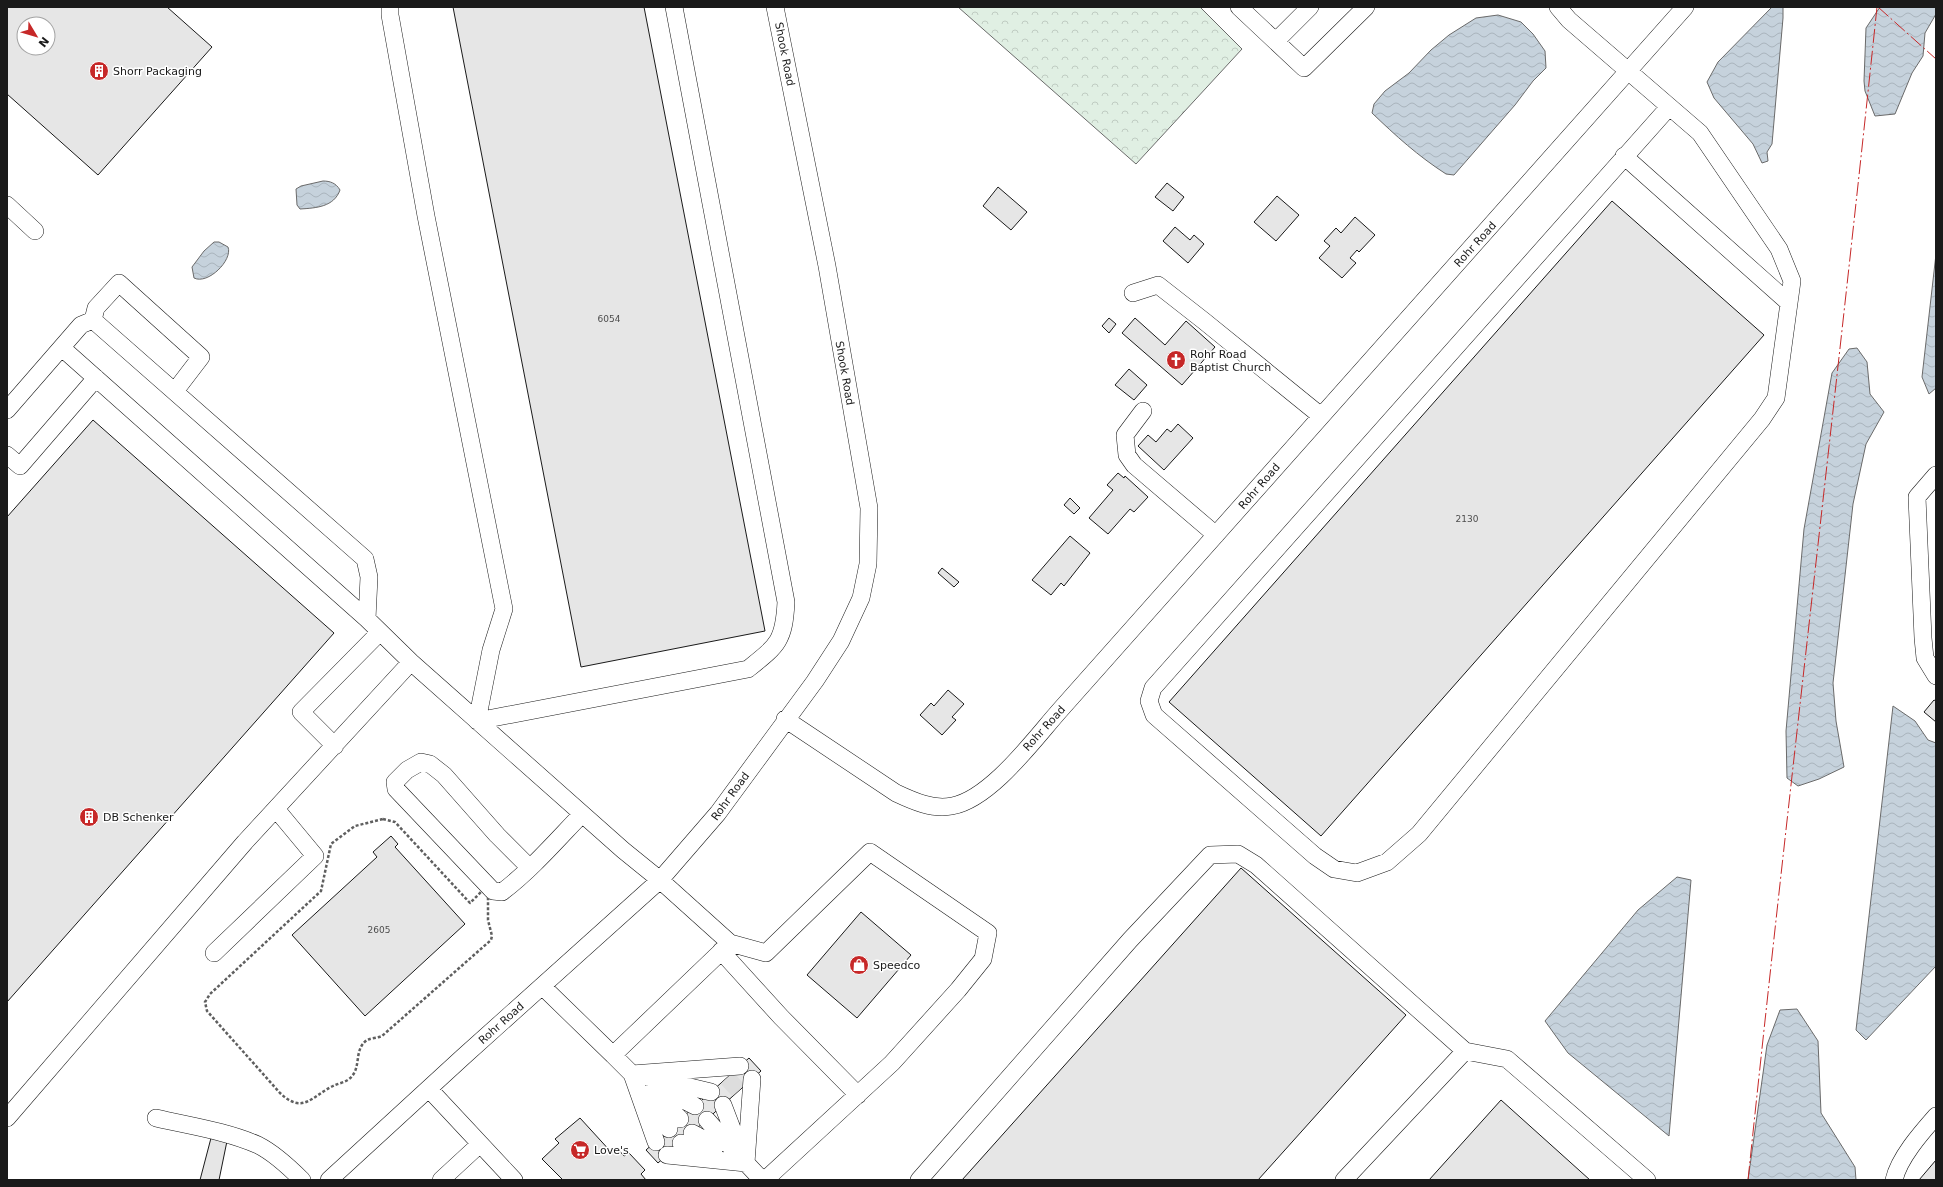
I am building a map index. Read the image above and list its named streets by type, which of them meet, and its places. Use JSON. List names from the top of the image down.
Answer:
{
  "streets": {
    "street": ["Shook Road", "Rohr Road"]
  },
  "crossings": [
    ["Shook Road", "Rohr Road"]
  ],
  "places": {
    "building": ["Shorr Packaging", "DB Schenker"],
    "church": ["Rohr Road Baptist Church"],
    "shop": ["Speedco"],
    "supermarket": ["Love's"]
  },
  "house_numbers": ["6054", "2130", "2605"],
  "north": "bottom right"
}
